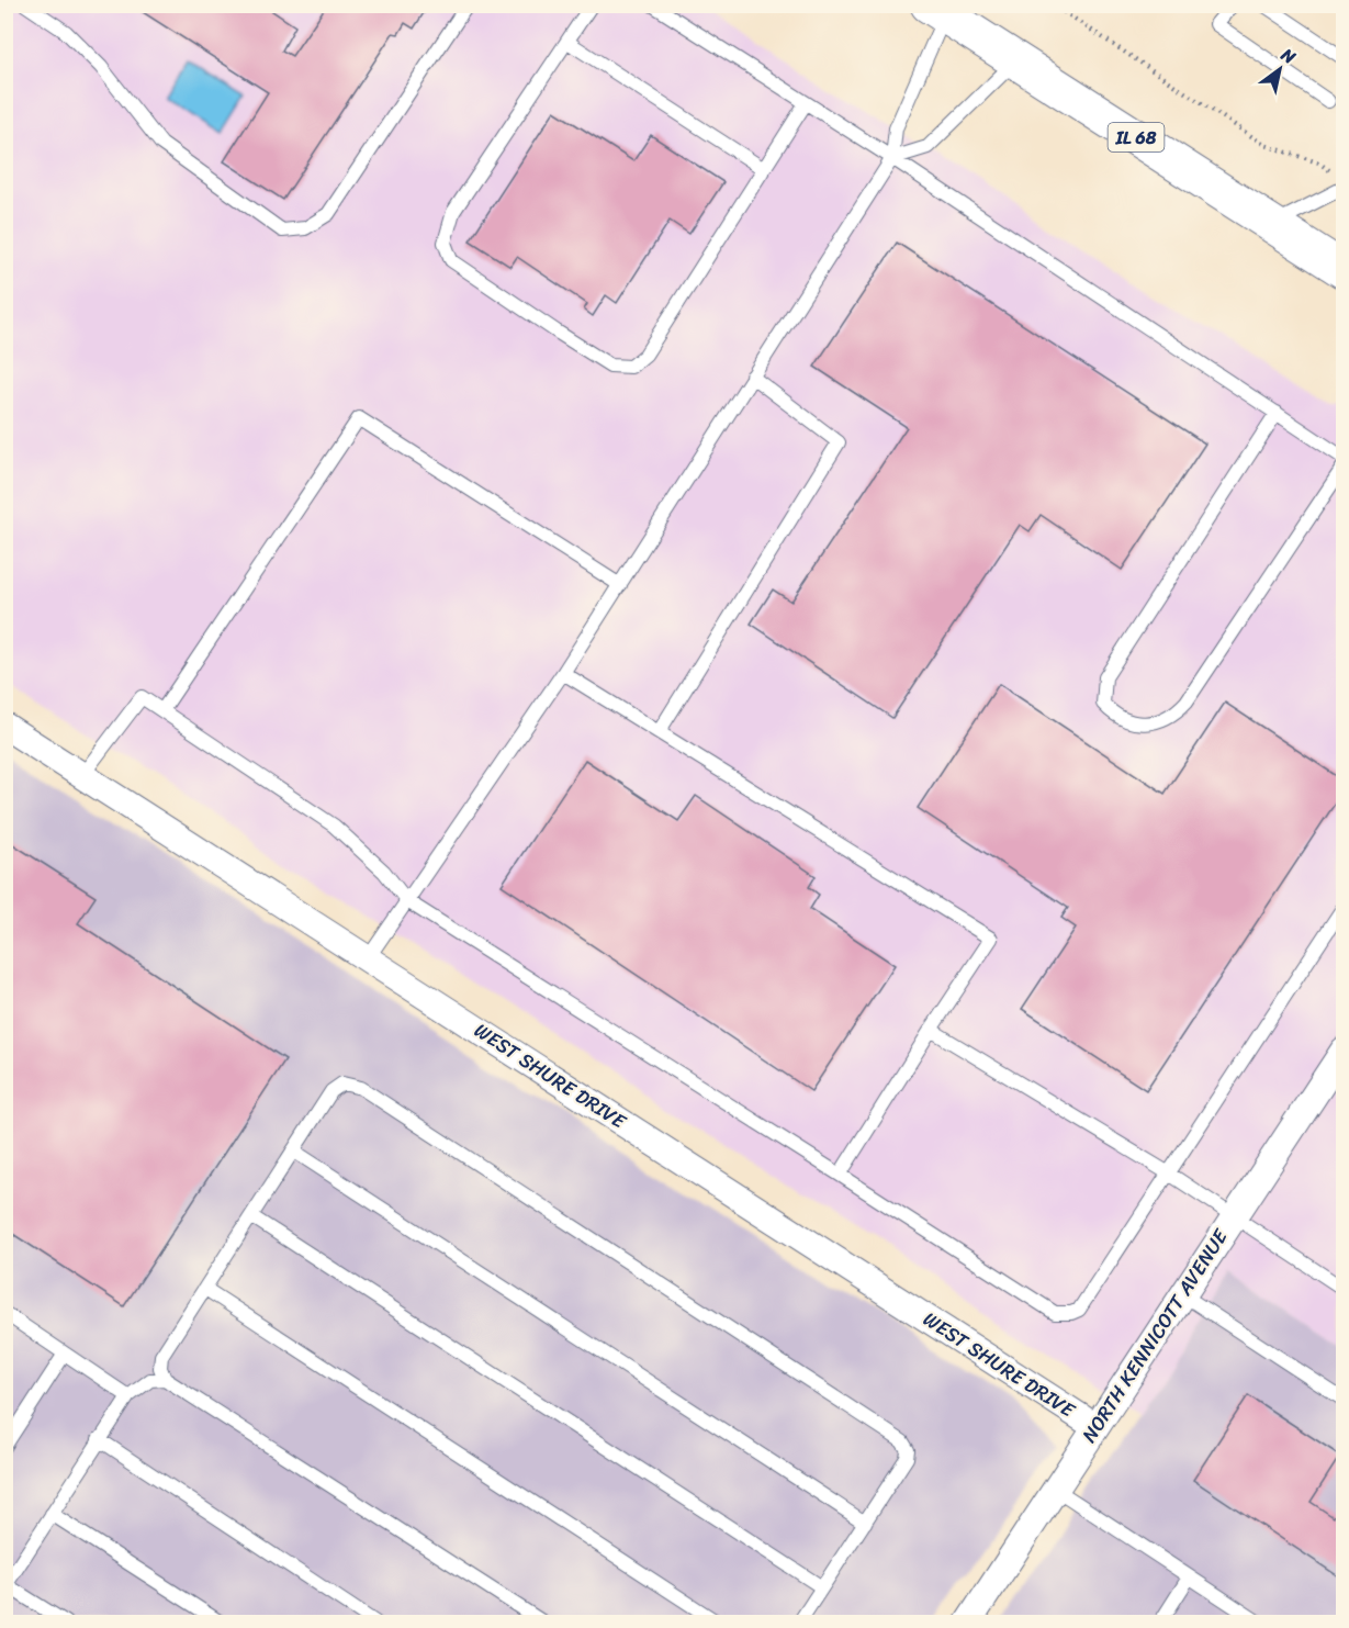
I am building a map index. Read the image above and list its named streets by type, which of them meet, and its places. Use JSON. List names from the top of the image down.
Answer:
{
  "streets": {
    "main road": ["IL 68"],
    "street": ["WEST SHURE DRIVE", "NORTH KENNICOTT AVENUE"]
  },
  "crossings": [
    ["WEST SHURE DRIVE", "NORTH KENNICOTT AVENUE"]
  ],
  "north": "top right"
}
